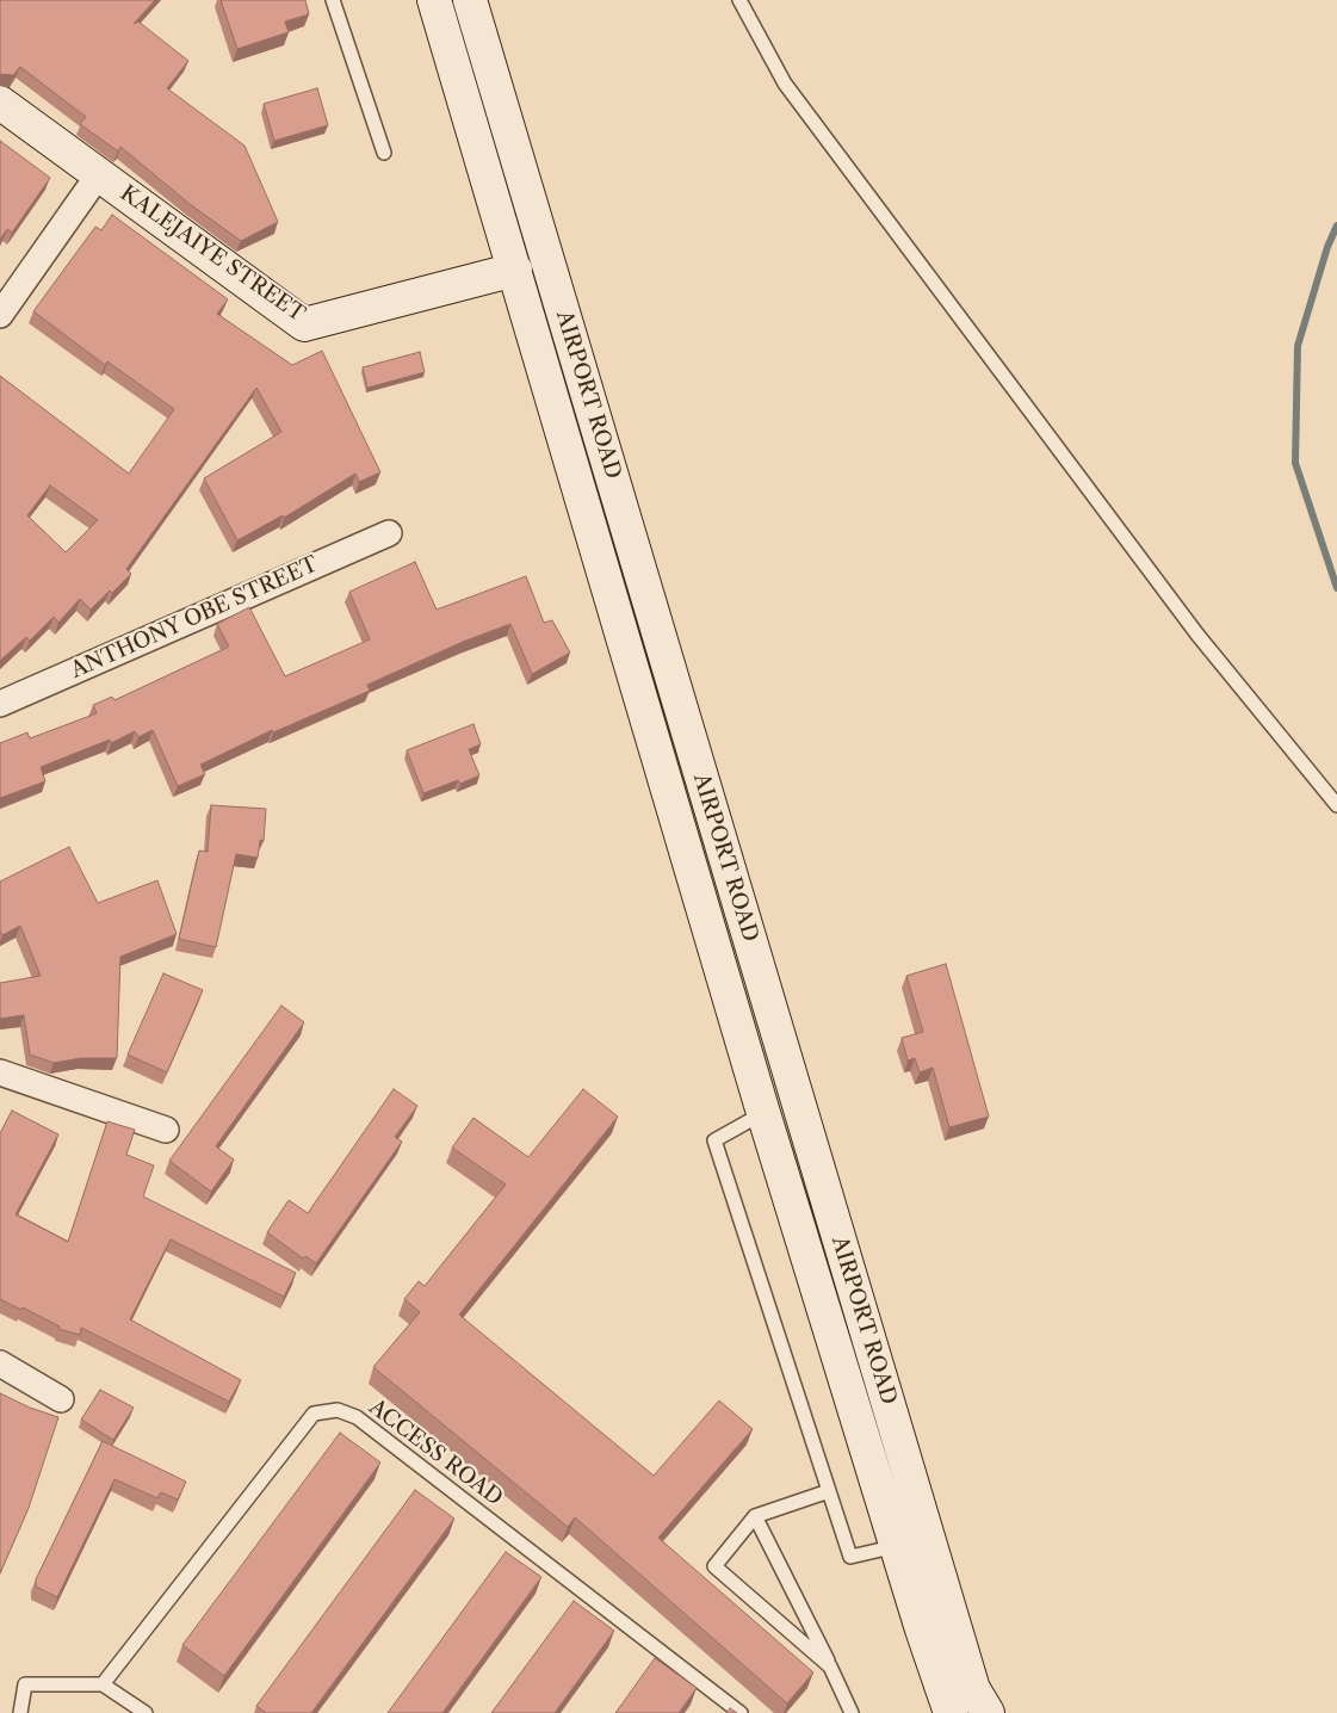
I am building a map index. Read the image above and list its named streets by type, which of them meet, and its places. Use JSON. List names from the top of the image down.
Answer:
{
  "streets": {
    "main road": ["KALEJAIYE STREET", "AIRPORT ROAD"],
    "street": ["ANTHONY OBE STREET"],
    "lane": ["ACCESS ROAD"]
  },
  "crossings": [
    ["KALEJAIYE STREET", "AIRPORT ROAD"]
  ]
}
